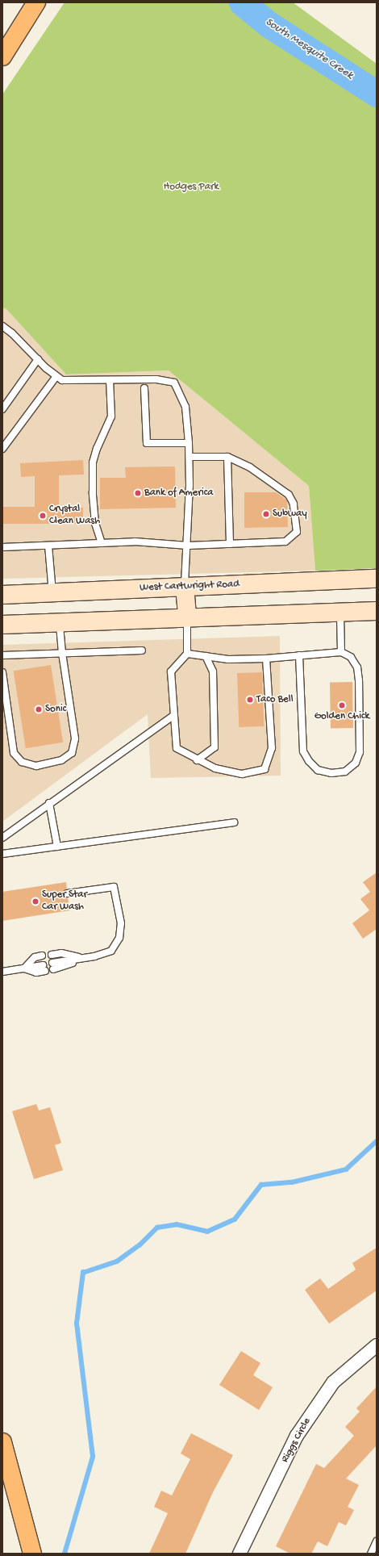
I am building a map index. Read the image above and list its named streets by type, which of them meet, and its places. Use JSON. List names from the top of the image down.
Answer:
{
  "streets": {
    "main road": ["West Cartwright Road"],
    "street": ["Riggs Circle"]
  },
  "water": ["South Mesquite Creek"],
  "parks": ["Hodges Park"],
  "places": [
    "Bank of America",
    "Subway",
    "Crystal Clean Wash",
    "Taco Bell",
    "Golden Chick",
    "Sonic",
    "Super Star Car Wash"
  ]
}
